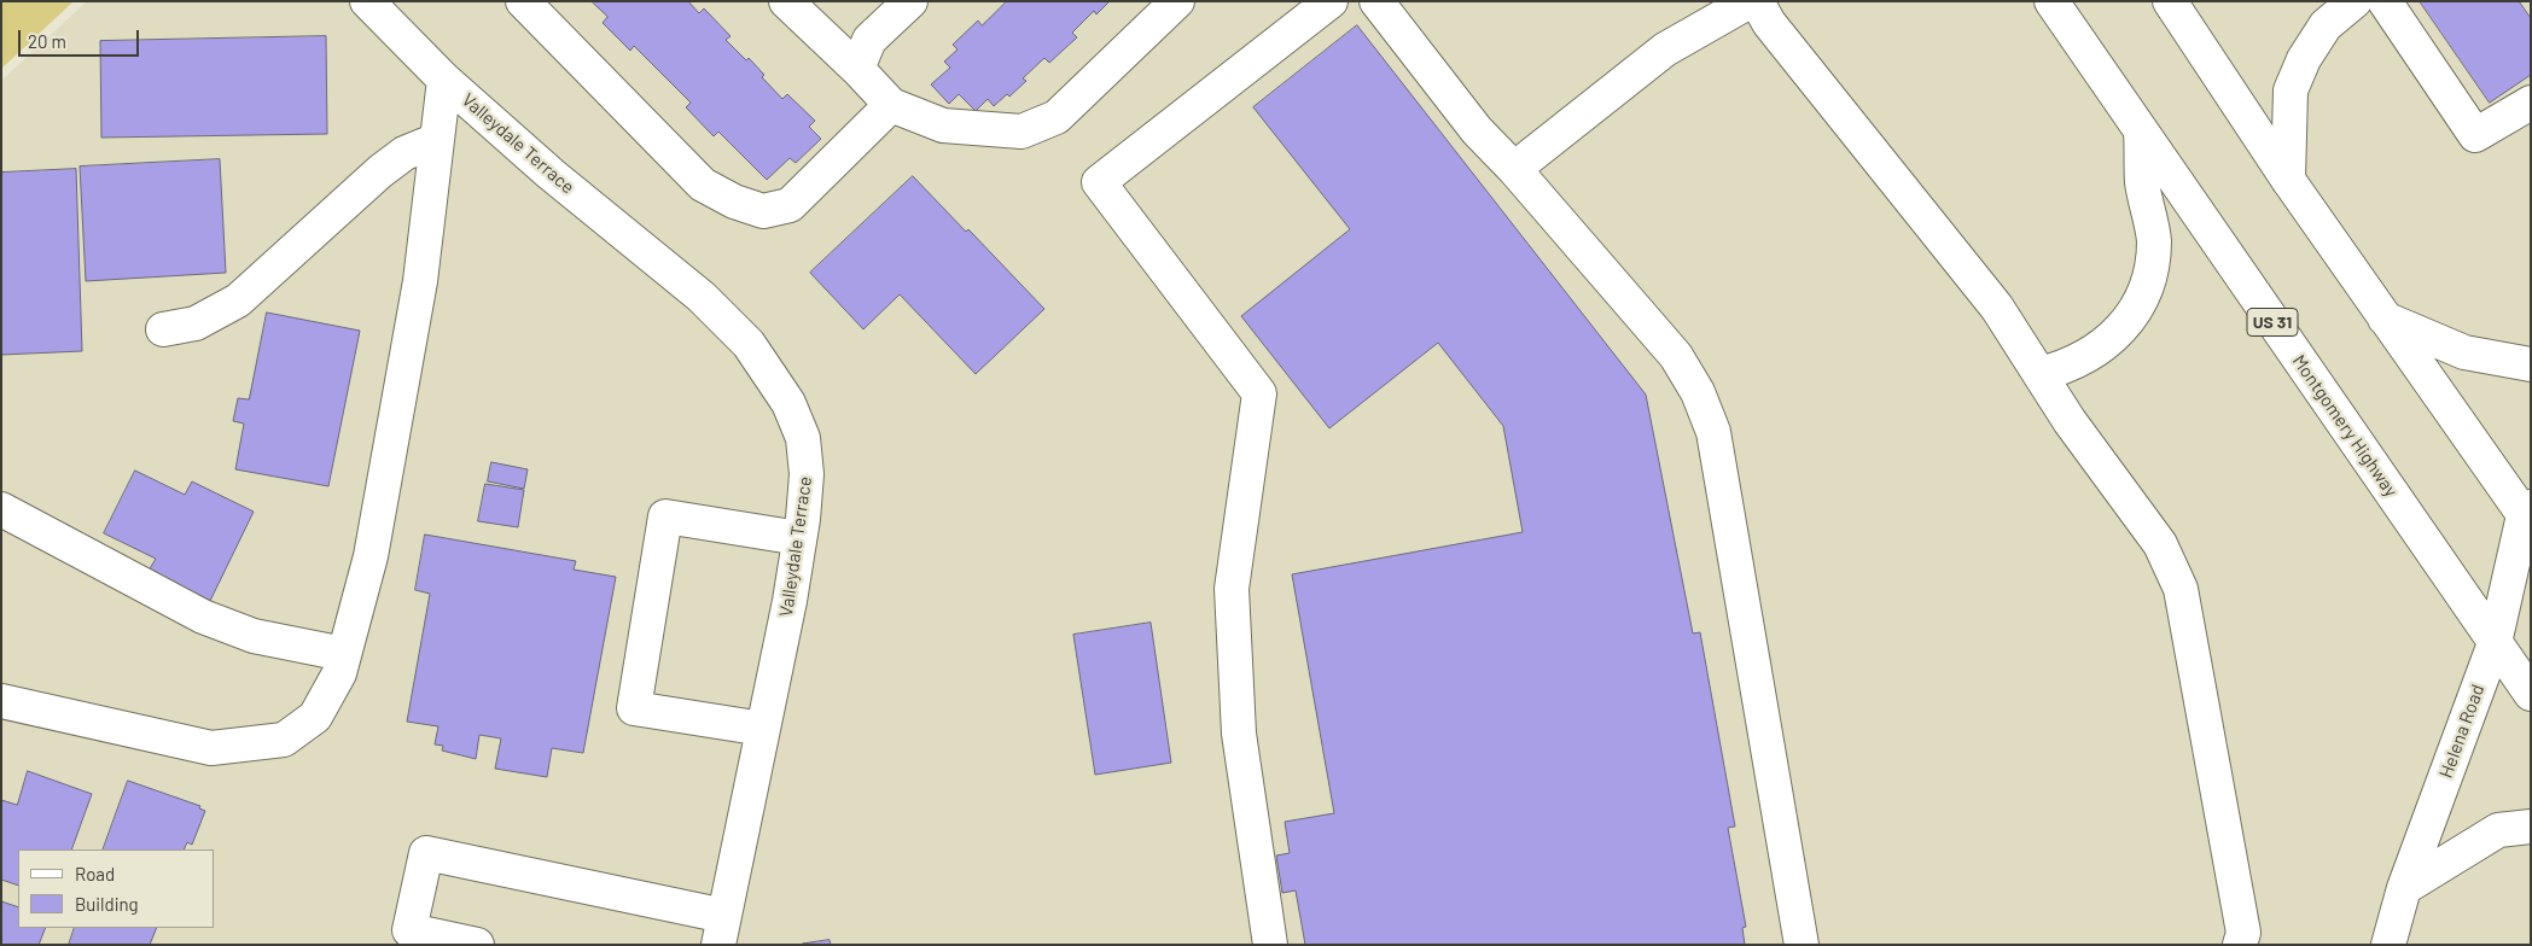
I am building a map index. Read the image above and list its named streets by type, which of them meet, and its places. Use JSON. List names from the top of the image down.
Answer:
{
  "streets": {
    "main road": [
      "Valleydale Terrace",
      "US 31",
      "Montgomery Highway",
      "Helena Road"
    ]
  },
  "crossings": [
    ["US 31", "Montgomery Highway"],
    ["US 31", "Helena Road"],
    ["Montgomery Highway", "Helena Road"]
  ],
  "legend": ["Road", "Building"],
  "scale_bar": "20 m"
}
